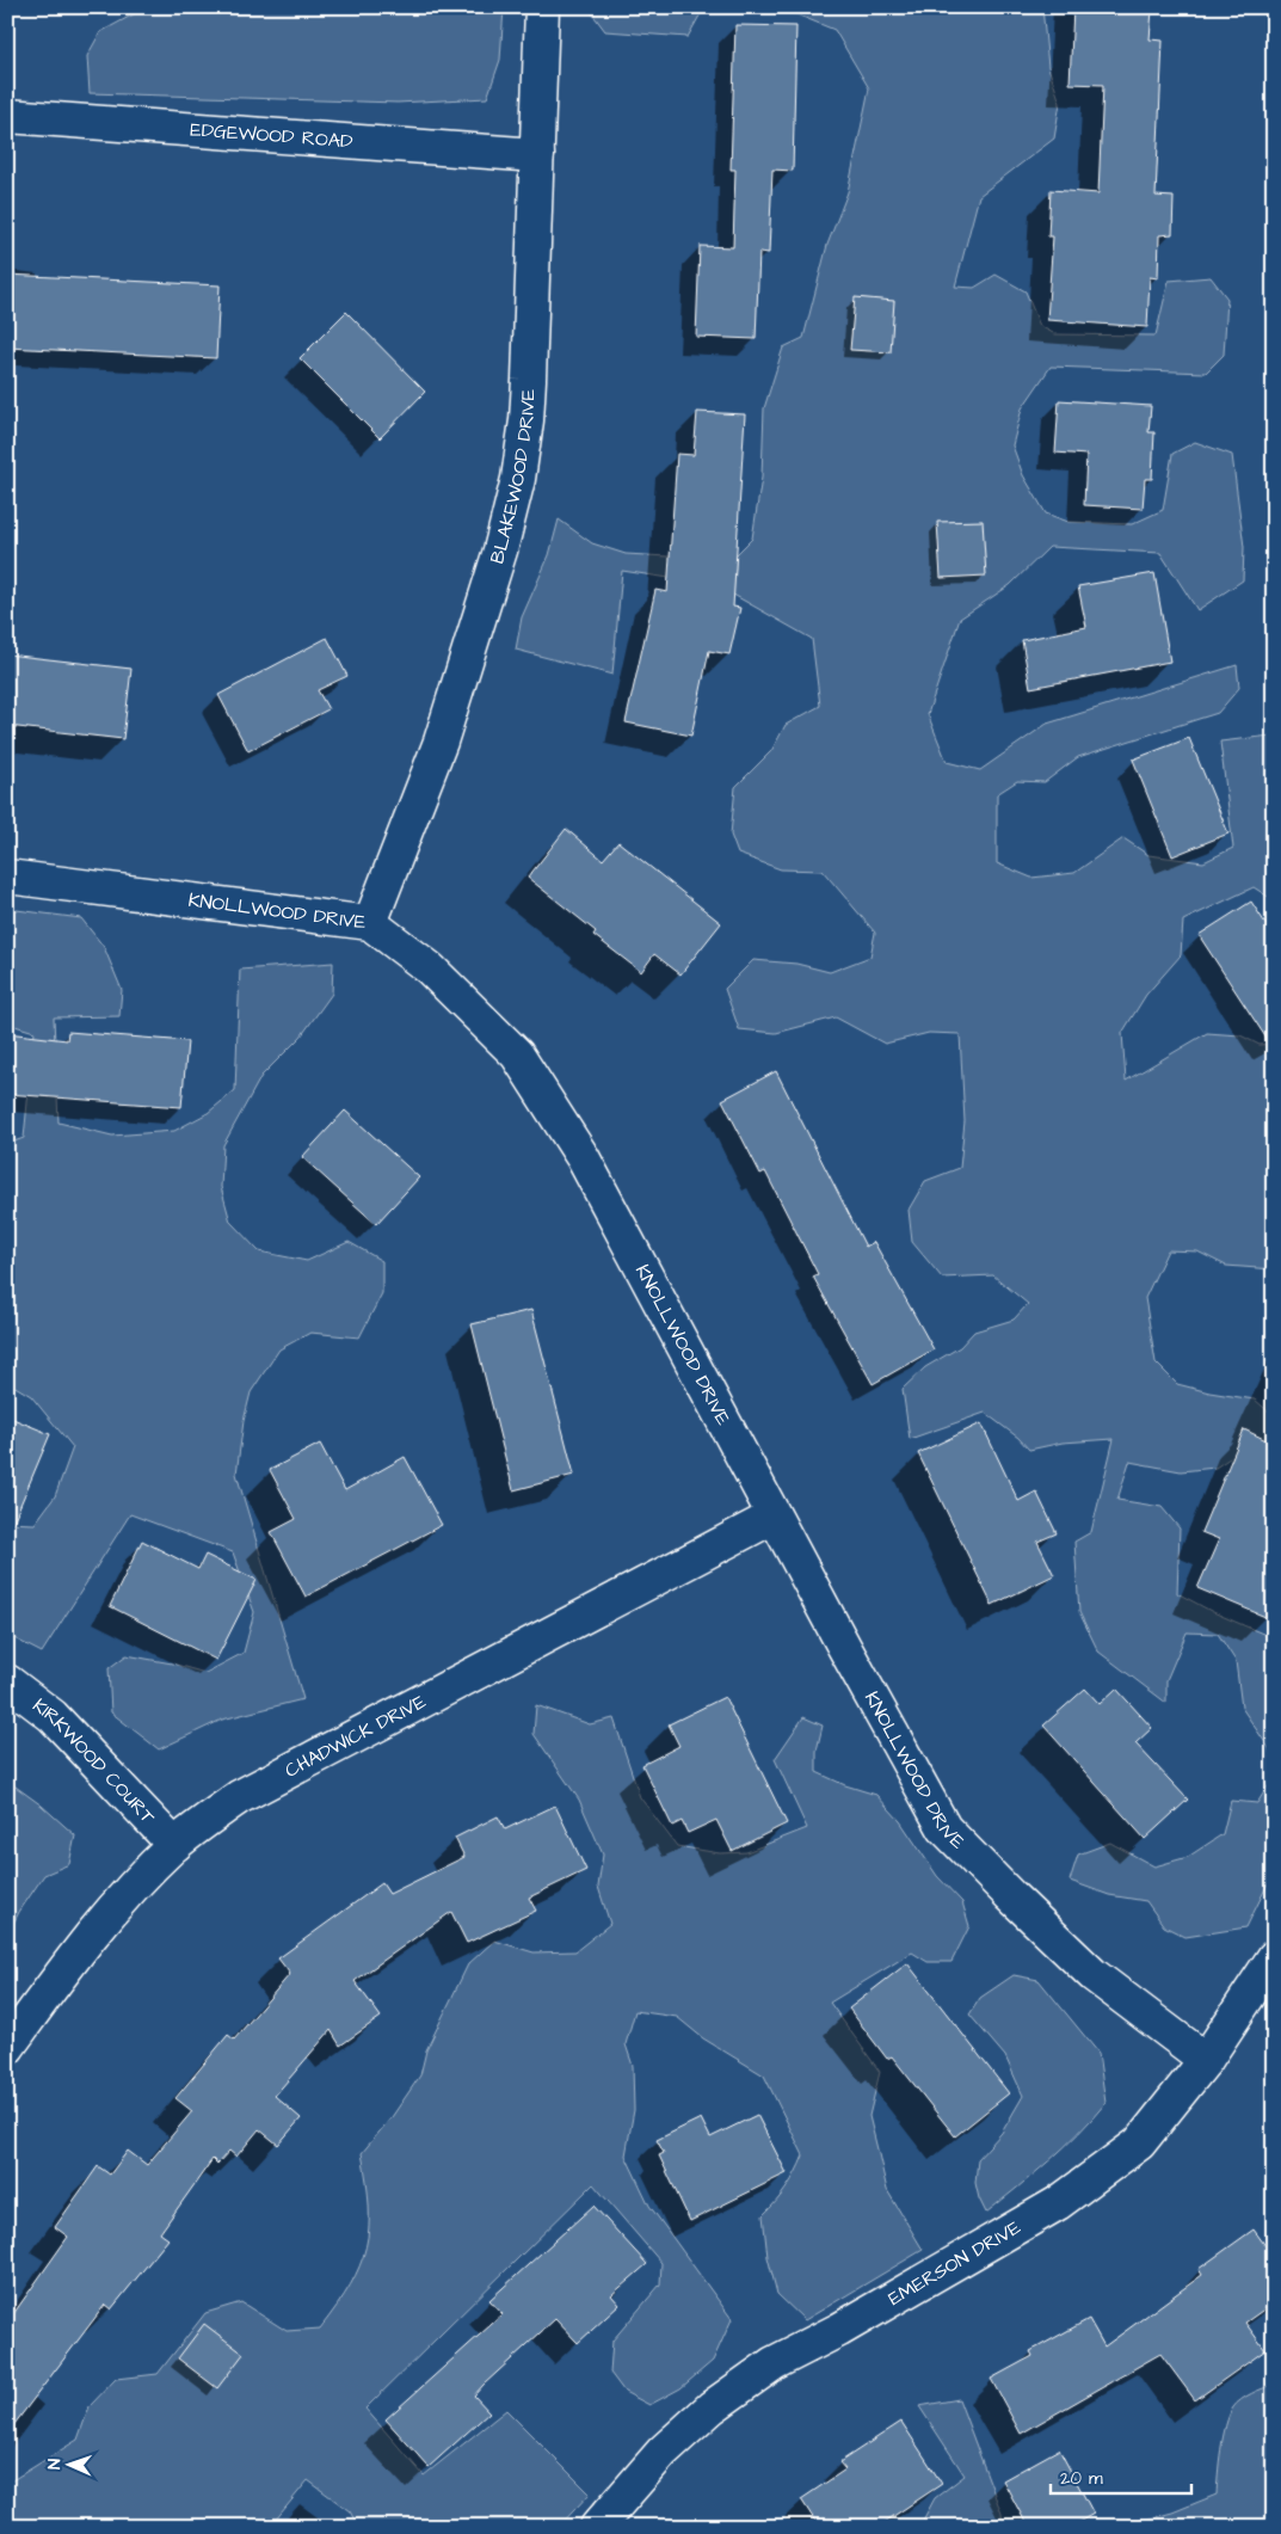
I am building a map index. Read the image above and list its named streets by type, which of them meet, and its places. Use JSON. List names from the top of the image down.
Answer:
{
  "streets": {
    "street": [
      "EDGEWOOD ROAD",
      "BLAKEWOOD DRIVE",
      "KNOLLWOOD DRIVE",
      "CHADWICK DRIVE",
      "KIRKWOOD COURT",
      "EMERSON DRIVE"
    ]
  },
  "crossings": [
    ["EDGEWOOD ROAD", "BLAKEWOOD DRIVE"],
    ["BLAKEWOOD DRIVE", "KNOLLWOOD DRIVE"],
    ["KNOLLWOOD DRIVE", "CHADWICK DRIVE"],
    ["KNOLLWOOD DRIVE", "EMERSON DRIVE"],
    ["CHADWICK DRIVE", "KIRKWOOD COURT"]
  ],
  "scale_bar": "20 m",
  "north": "left"
}
